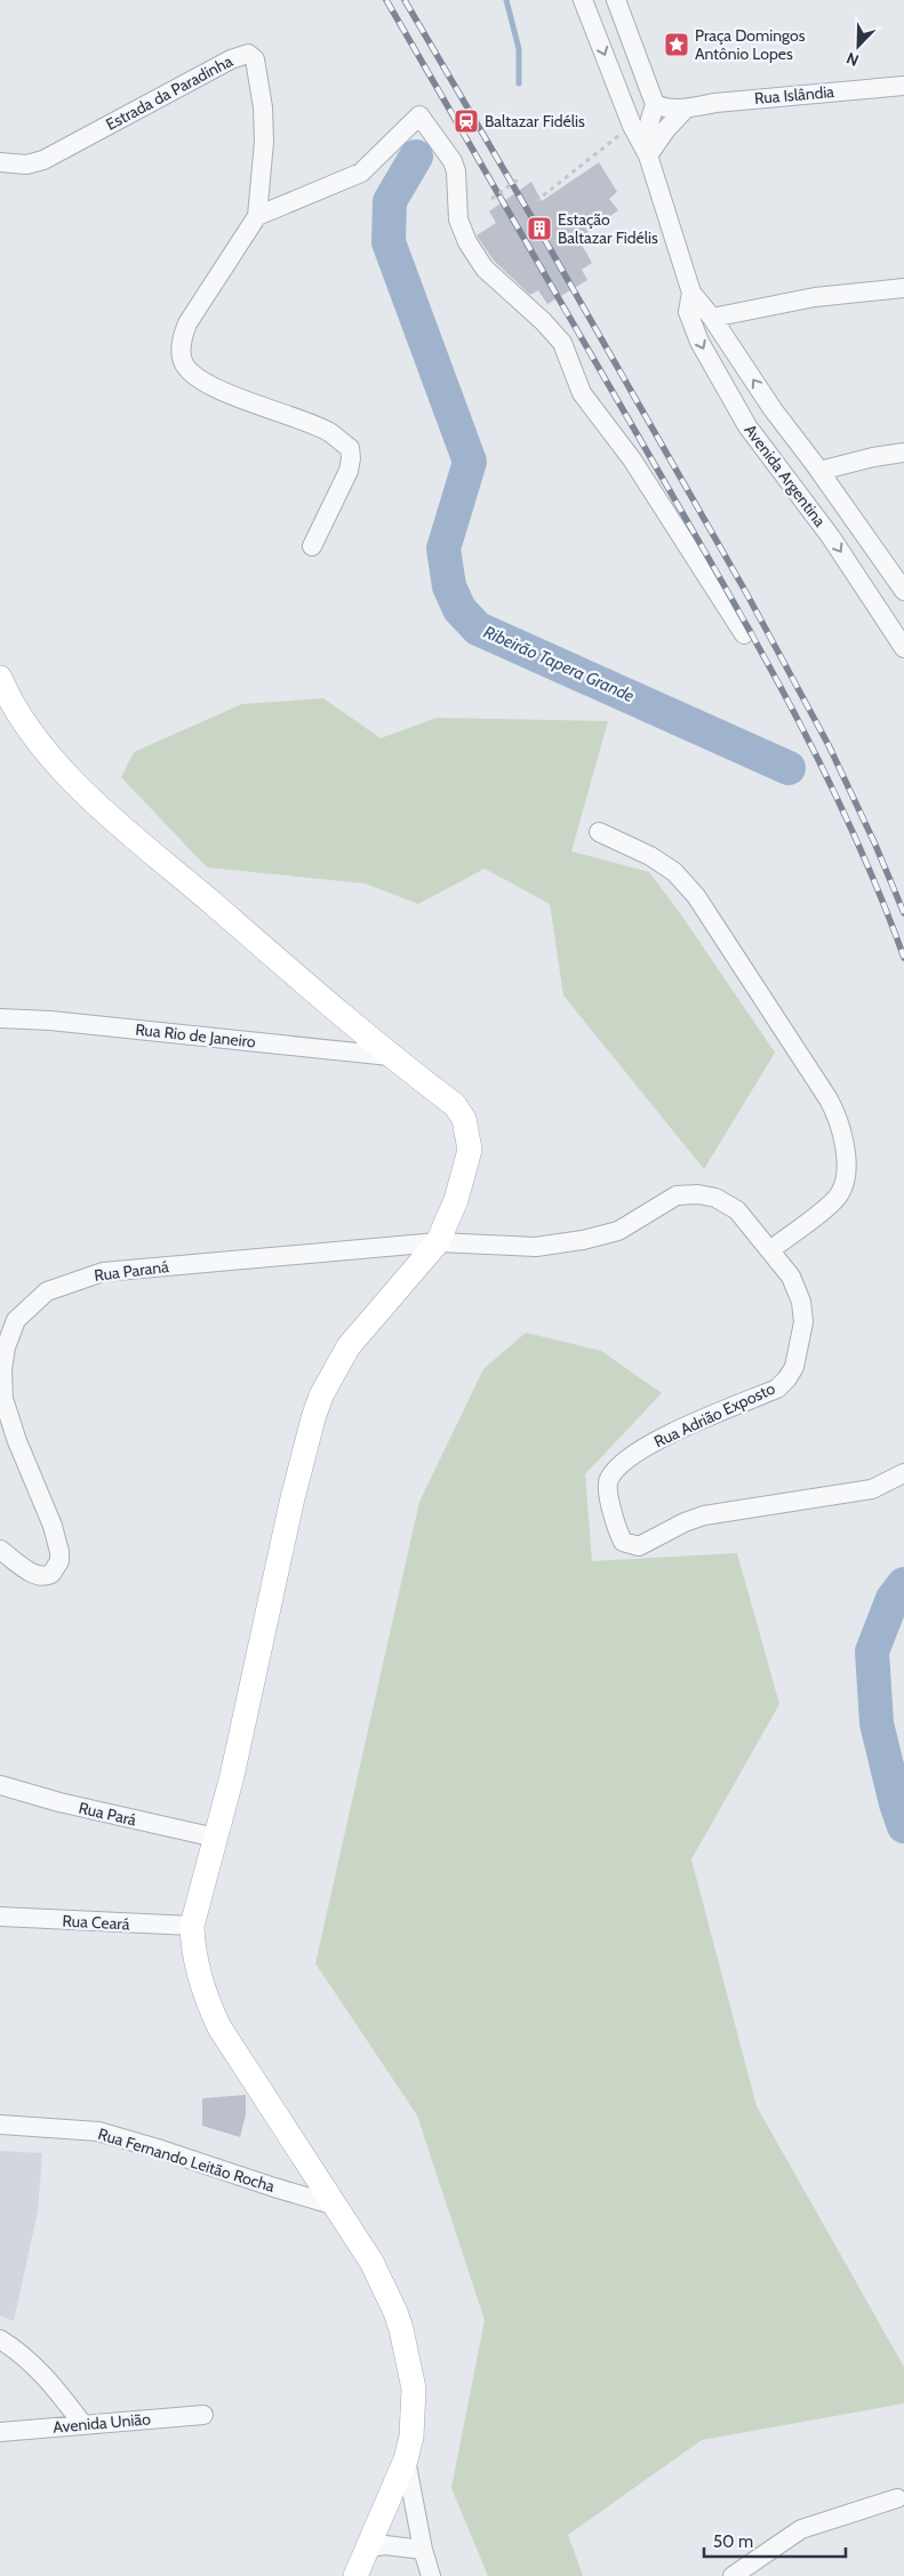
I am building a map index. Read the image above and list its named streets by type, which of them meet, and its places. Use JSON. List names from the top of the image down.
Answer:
{
  "streets": {
    "street": [
      "Estrada da Paradinha",
      "Rua Islândia",
      "Avenida Argentina",
      "Rua Rio de Janeiro",
      "Rua Paraná",
      "Rua Adrião Exposto",
      "Rua Pará",
      "Rua Ceará",
      "Rua Fernando Leitão Rocha",
      "Avenida União"
    ]
  },
  "crossings": [
    ["Rua Paraná", "Rua Adrião Exposto"]
  ],
  "water": ["Ribeirão Tapera Grande"],
  "places": {
    "place": ["Praça Domingos Antônio Lopes"],
    "station": ["Baltazar Fidélis"],
    "building": ["Estação Baltazar Fidélis"]
  },
  "scale_bar": "50 m",
  "north": "bottom left"
}
